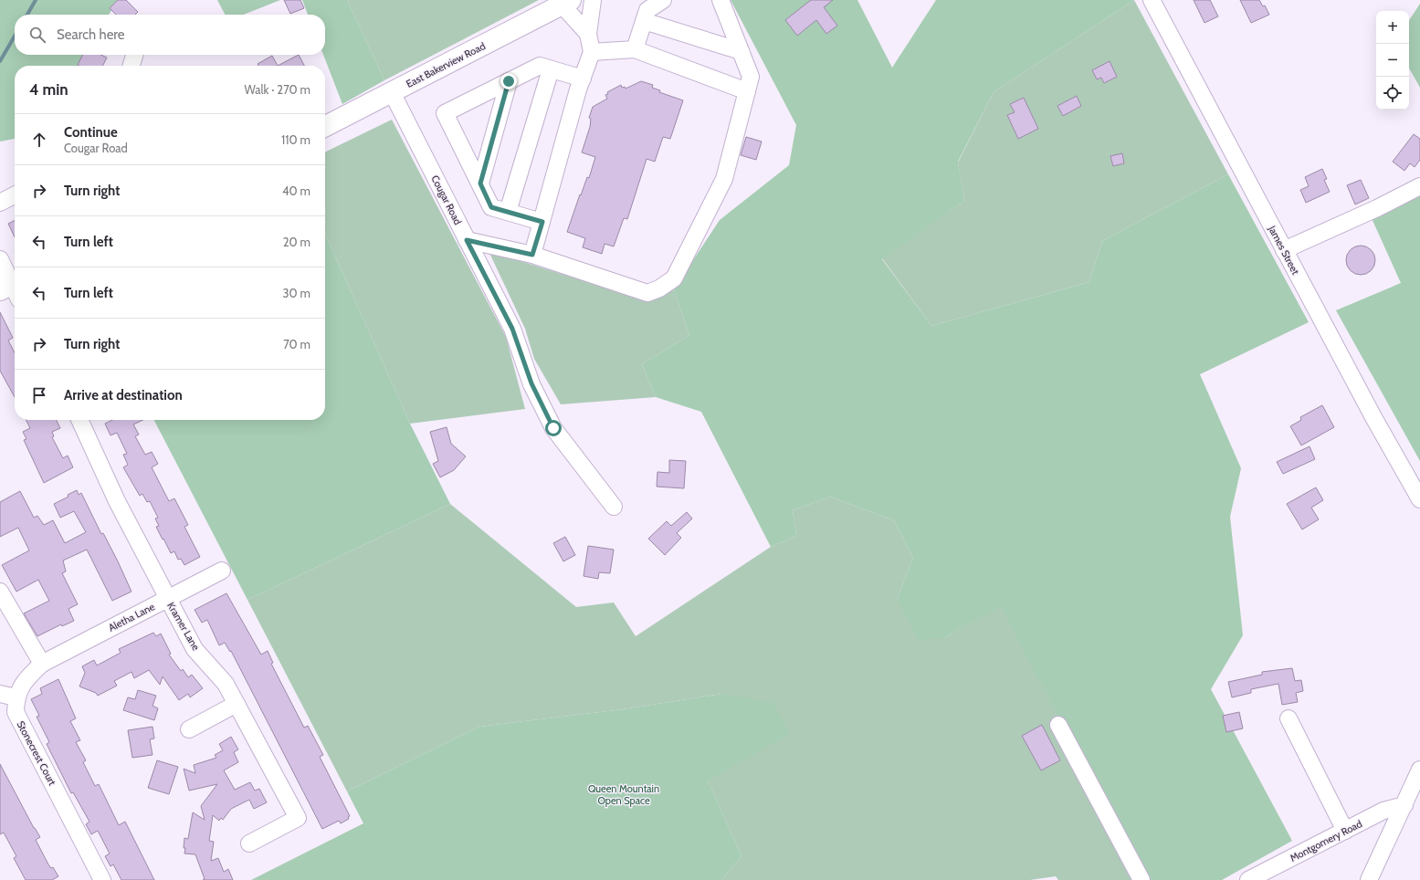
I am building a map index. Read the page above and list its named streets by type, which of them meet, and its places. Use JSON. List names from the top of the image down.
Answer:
{
  "streets": {
    "main road": ["East Bakerview Road"],
    "street": [
      "Cougar Road",
      "James Street",
      "Aletha Lane",
      "Kramer Lane",
      "Stonecrest Court",
      "Montgomery Road"
    ]
  },
  "crossings": [
    ["East Bakerview Road", "Cougar Road"],
    ["Aletha Lane", "Kramer Lane"]
  ],
  "parks": ["Queen Mountain Open Space"],
  "page": {
    "map_buttons": ["+", "−"],
    "search": "Search here",
    "heading": ["4 min", "Walk · 270 m"],
    "list": [
      ["Continue", "Cougar Road", "110 m"],
      ["Turn right", "40 m"],
      ["Turn left", "20 m"],
      ["Turn left", "30 m"],
      ["Turn right", "70 m"],
      "Arrive at destination"
    ]
  }
}
